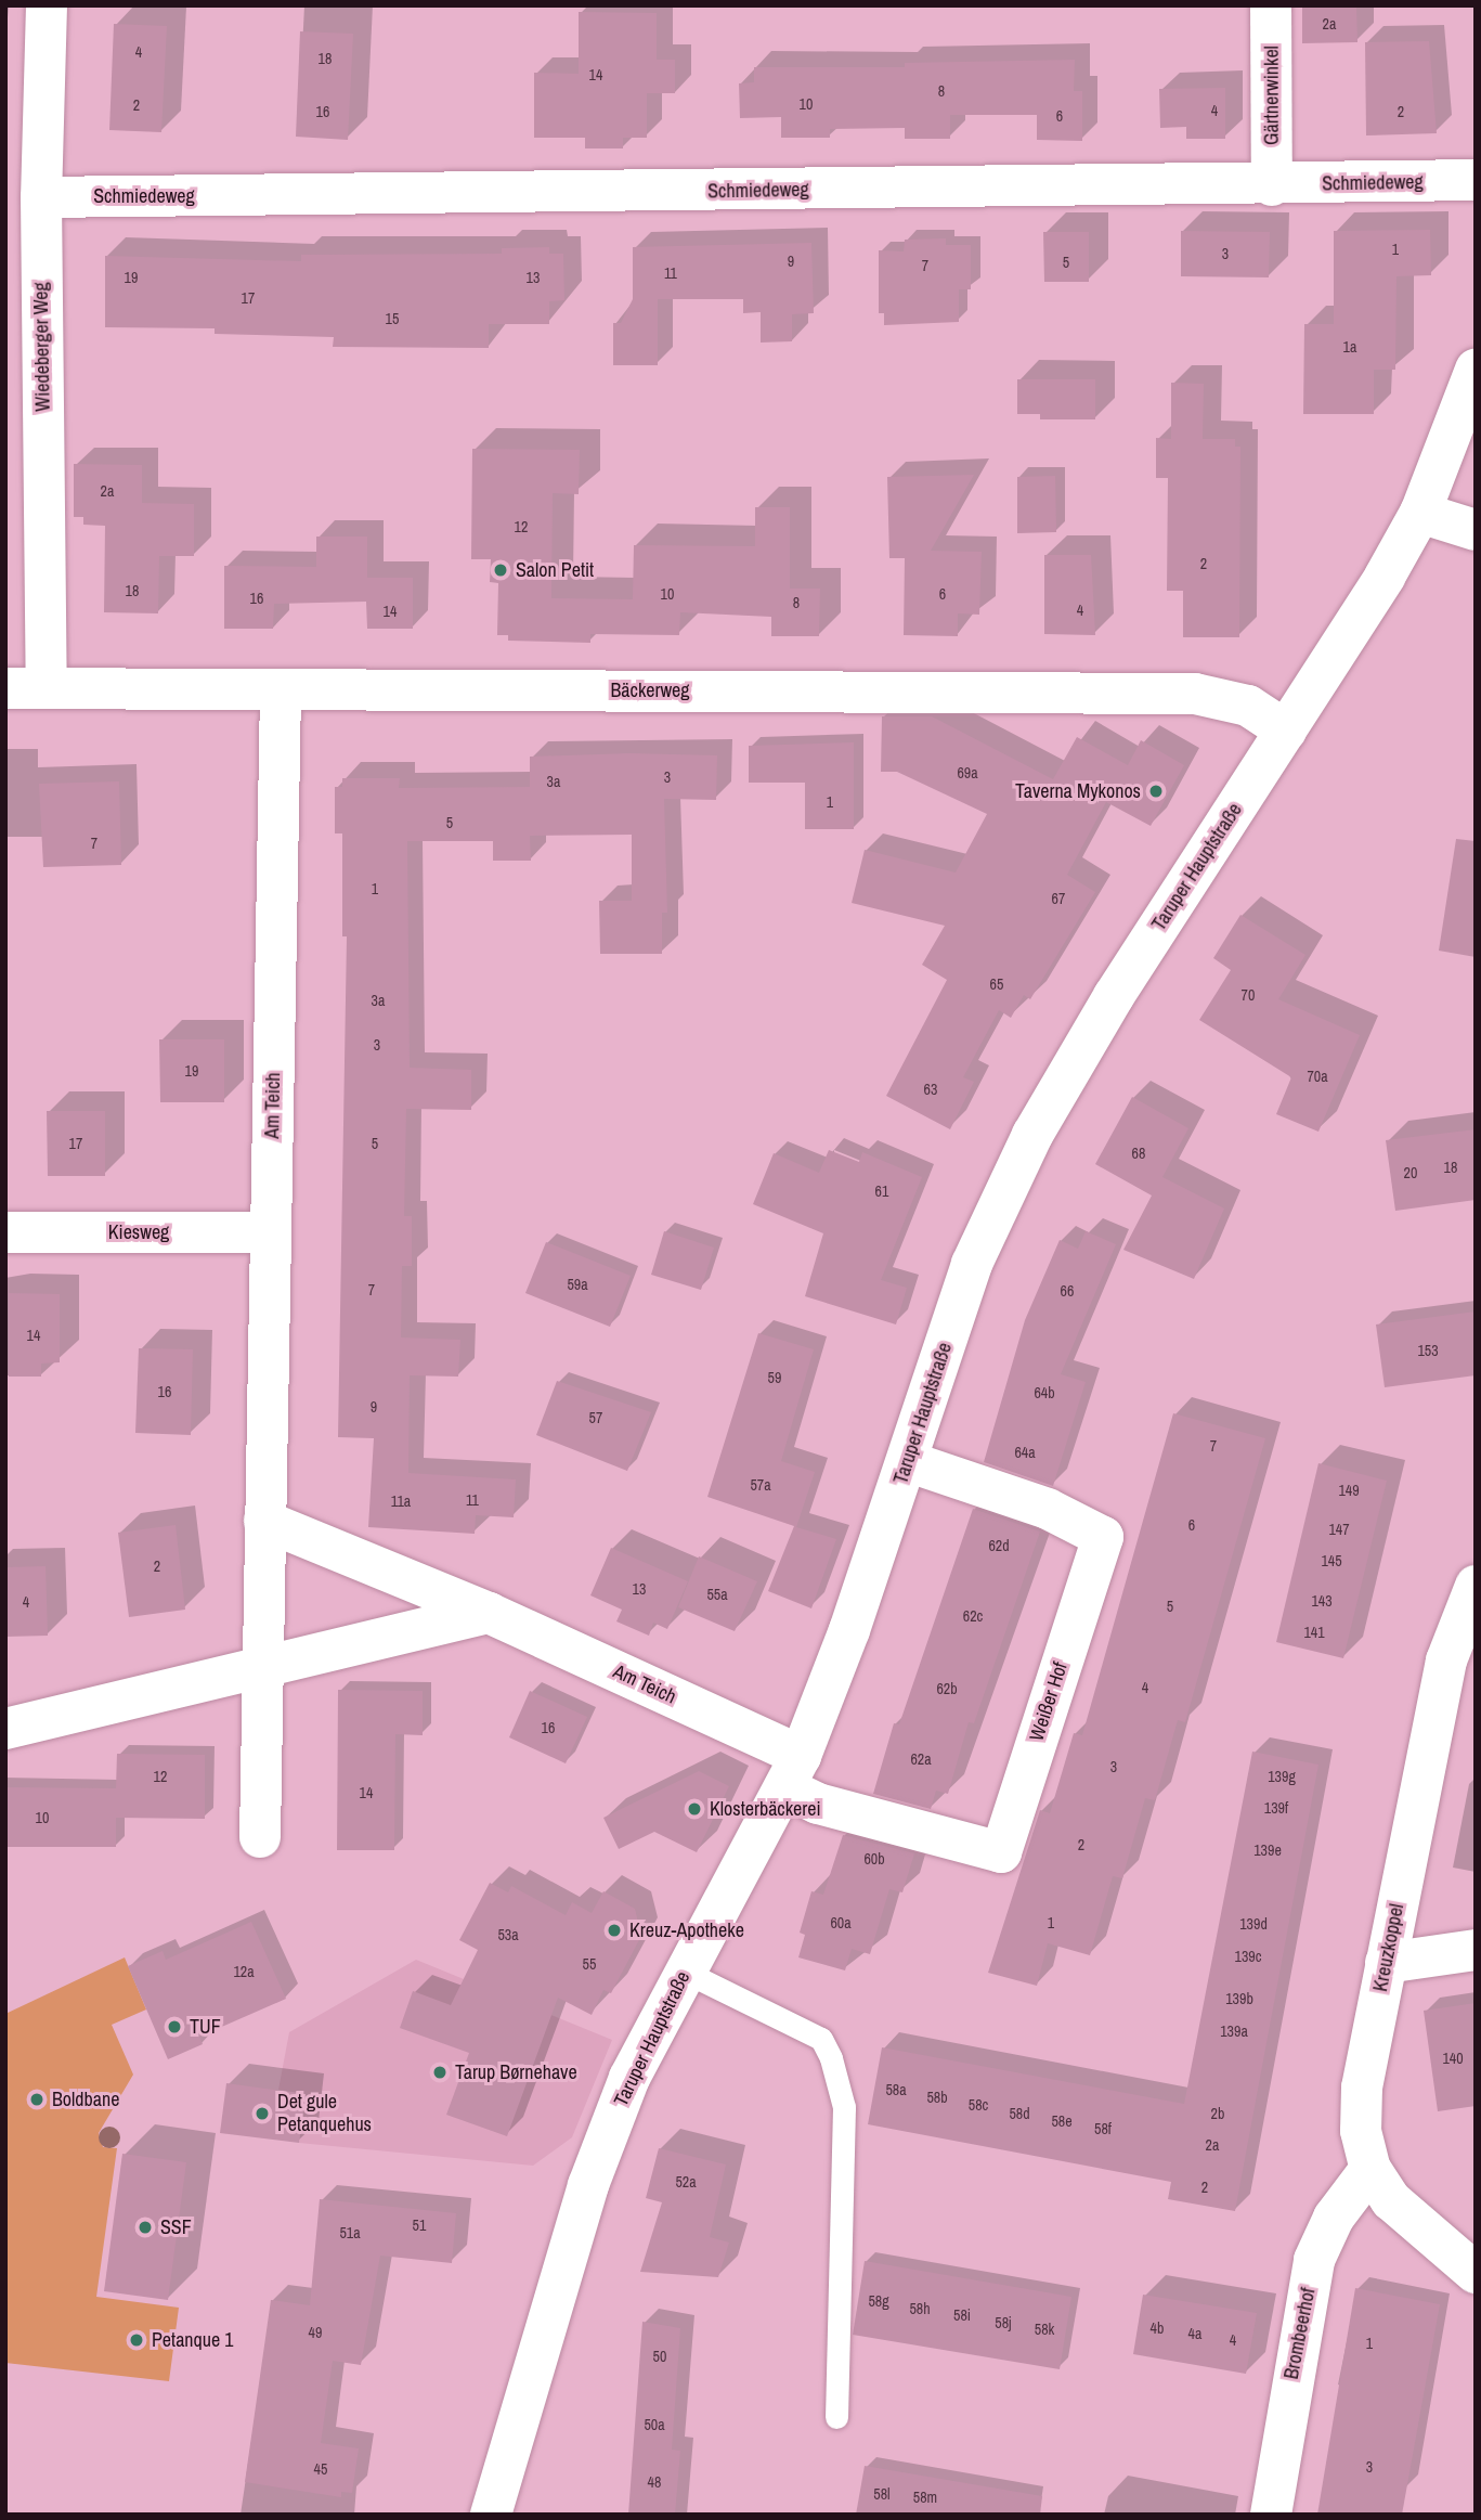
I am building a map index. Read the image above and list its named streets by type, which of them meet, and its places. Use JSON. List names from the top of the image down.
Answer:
{
  "streets": {
    "street": [
      "Gärtnerwinkel",
      "Schmiedeweg",
      "Wiedeberger Weg",
      "Bäckerweg",
      "Taruper Hauptstraße",
      "Am Teich",
      "Kiesweg",
      "Weißer Hof",
      "Kreuzkoppel",
      "Brombeerhof"
    ]
  },
  "crossings": [
    ["Gärtnerwinkel", "Schmiedeweg"],
    ["Schmiedeweg", "Wiedeberger Weg"],
    ["Wiedeberger Weg", "Bäckerweg"],
    ["Bäckerweg", "Taruper Hauptstraße"],
    ["Bäckerweg", "Am Teich"],
    ["Taruper Hauptstraße", "Am Teich"],
    ["Taruper Hauptstraße", "Weißer Hof"],
    ["Am Teich", "Kiesweg"],
    ["Am Teich", "Weißer Hof"],
    ["Kreuzkoppel", "Brombeerhof"]
  ],
  "places": [
    "Salon Petit",
    "Taverna Mykonos",
    "Klosterbäckerei",
    "Kreuz-Apotheke",
    "TUF",
    "Tarup Børnehave",
    "Boldbane",
    "Det gule Petanquehus",
    "SSF",
    "Petanque 1"
  ],
  "house_numbers": [
    "2a",
    "4",
    "18",
    "14",
    "8",
    "10",
    "2",
    "4",
    "16",
    "2",
    "6",
    "1",
    "3",
    "9",
    "5",
    "7",
    "11",
    "19",
    "13",
    "17",
    "15",
    "1a",
    "2a",
    "12",
    "2",
    "18",
    "10",
    "6",
    "16",
    "8",
    "4",
    "14",
    "69a",
    "3",
    "3a",
    "1",
    "5",
    "7",
    "1",
    "67",
    "65",
    "70",
    "3a",
    "3",
    "19",
    "70a",
    "63",
    "17",
    "5",
    "68",
    "18",
    "20",
    "61",
    "59a",
    "7",
    "66",
    "14",
    "153",
    "59",
    "16",
    "64b",
    "9",
    "57",
    "7",
    "64a",
    "57a",
    "149",
    "11",
    "11a",
    "6",
    "147",
    "62d",
    "145",
    "2",
    "13",
    "55a",
    "143",
    "4",
    "5",
    "62c",
    "141",
    "4",
    "62b",
    "16",
    "62a",
    "3",
    "12",
    "139g",
    "14",
    "139f",
    "10",
    "2",
    "139e",
    "60b",
    "60a",
    "1",
    "139d",
    "53a",
    "139c",
    "55",
    "12a",
    "139b",
    "139a",
    "140",
    "58a",
    "58b",
    "58c",
    "58d",
    "2b",
    "58e",
    "58f",
    "2a",
    "52a",
    "2",
    "51",
    "51a",
    "58g",
    "58h",
    "58i",
    "58j",
    "4b",
    "58k",
    "49",
    "4a",
    "4",
    "1",
    "50",
    "50a",
    "3",
    "45",
    "48",
    "58l",
    "58m"
  ]
}
